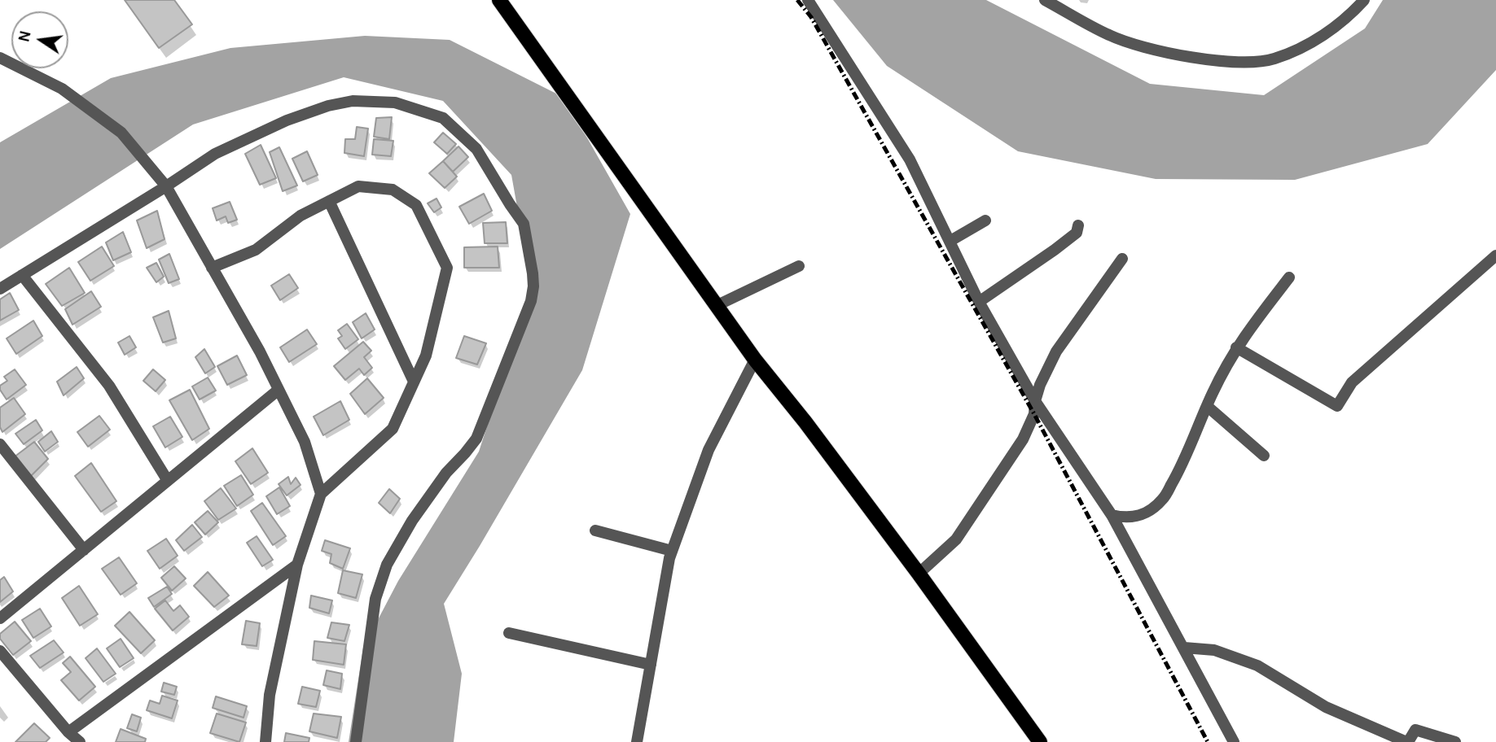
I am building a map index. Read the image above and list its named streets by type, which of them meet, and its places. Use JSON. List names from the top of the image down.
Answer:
{
  "north": "left"
}
